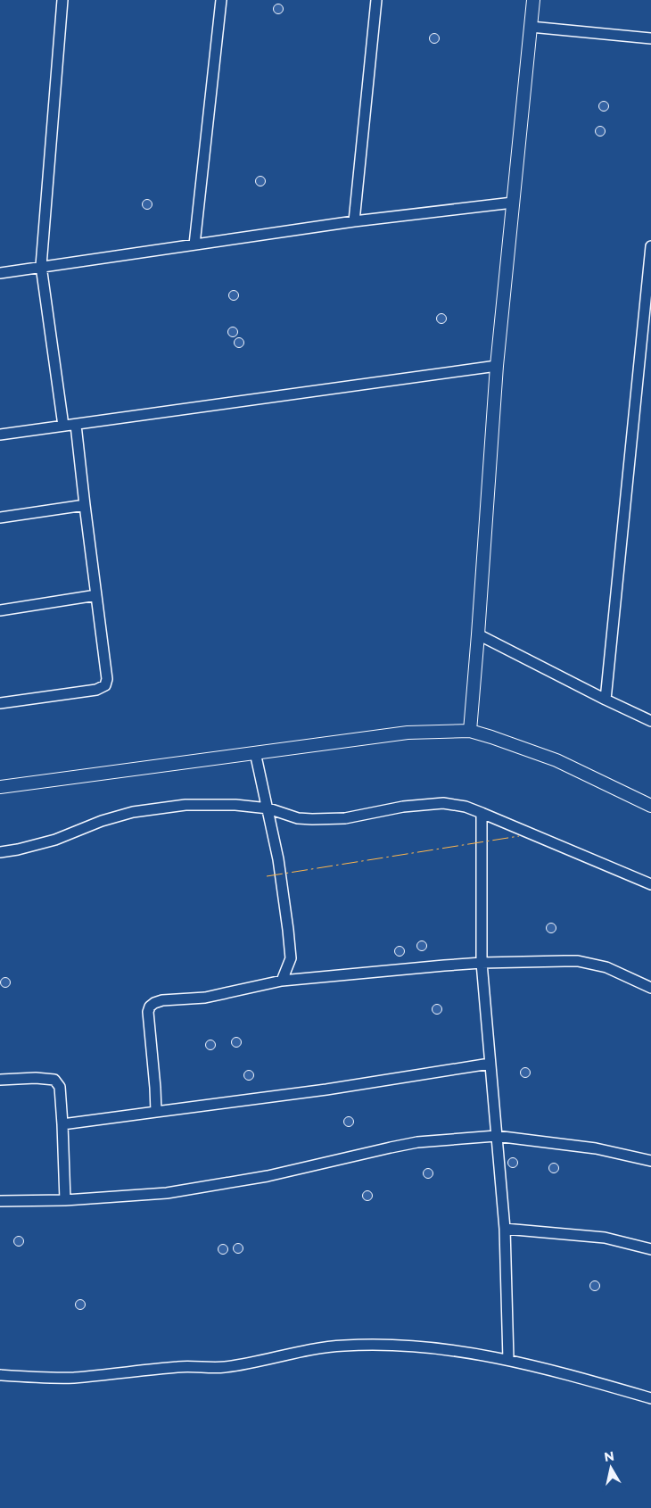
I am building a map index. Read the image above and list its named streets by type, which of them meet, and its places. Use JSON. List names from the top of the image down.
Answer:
{
  "north": "top"
}
